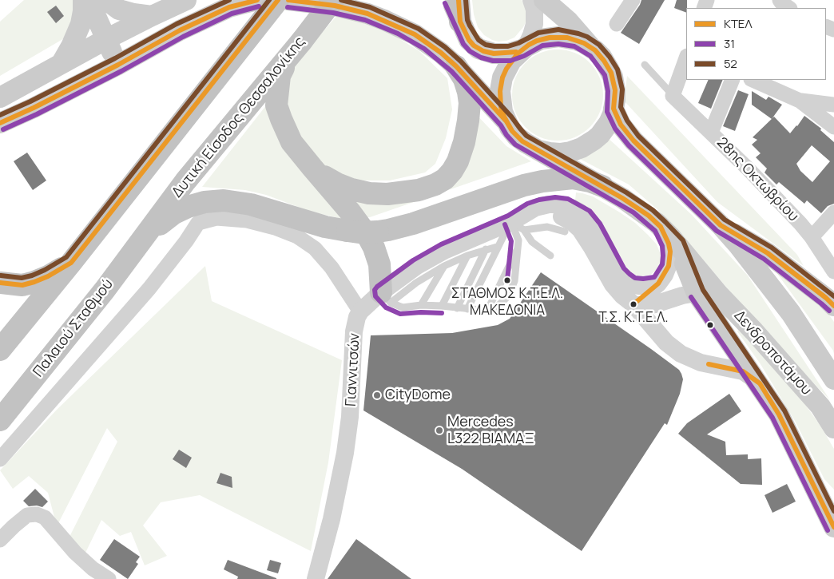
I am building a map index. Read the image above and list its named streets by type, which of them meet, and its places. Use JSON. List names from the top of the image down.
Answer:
{
  "streets": {
    "highway": ["Δυτική Είσοδος Θεσσαλονίκης", "Παλαιού Σταθμού"],
    "main road": ["Δενδροποτάμου"],
    "street": ["28ης Οκτωβρίου", "Γιαννιτσών"]
  },
  "crossings": [
    ["Δυτική Είσοδος Θεσσαλονίκης", "Παλαιού Σταθμού"]
  ],
  "places": [
    "ΣΤΑΘΜΟΣ Κ.Τ.Ε.Λ. ΜΑΚΕΔΟΝΙΑ",
    "Τ.Σ. Κ.Τ.Ε.Λ.",
    "CityDome",
    "Mercedes L322 ΒΙΑΜΑΞ"
  ],
  "lines": ["transit line ΚΤΕΛ", "transit line 52", "transit line 31"],
  "legend": ["ΚΤΕΛ", "31", "52"]
}
